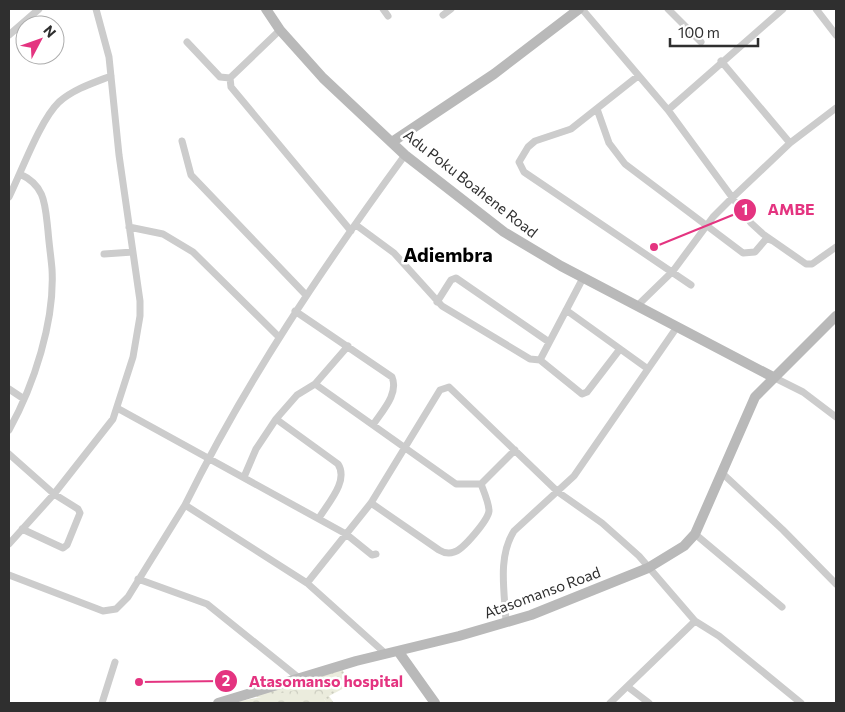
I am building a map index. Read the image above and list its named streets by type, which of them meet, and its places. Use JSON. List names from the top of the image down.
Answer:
{
  "streets": {
    "street": ["Adu Poku Boahene Road", "Atasomanso Road"]
  },
  "crossings": [
    ["Adu Poku Boahene Road", "Atasomanso Road"]
  ],
  "districts": ["Adiembra"],
  "places": ["AMBE", "Atasomanso hospital"],
  "scale_bar": "100 m",
  "north": "top right"
}
